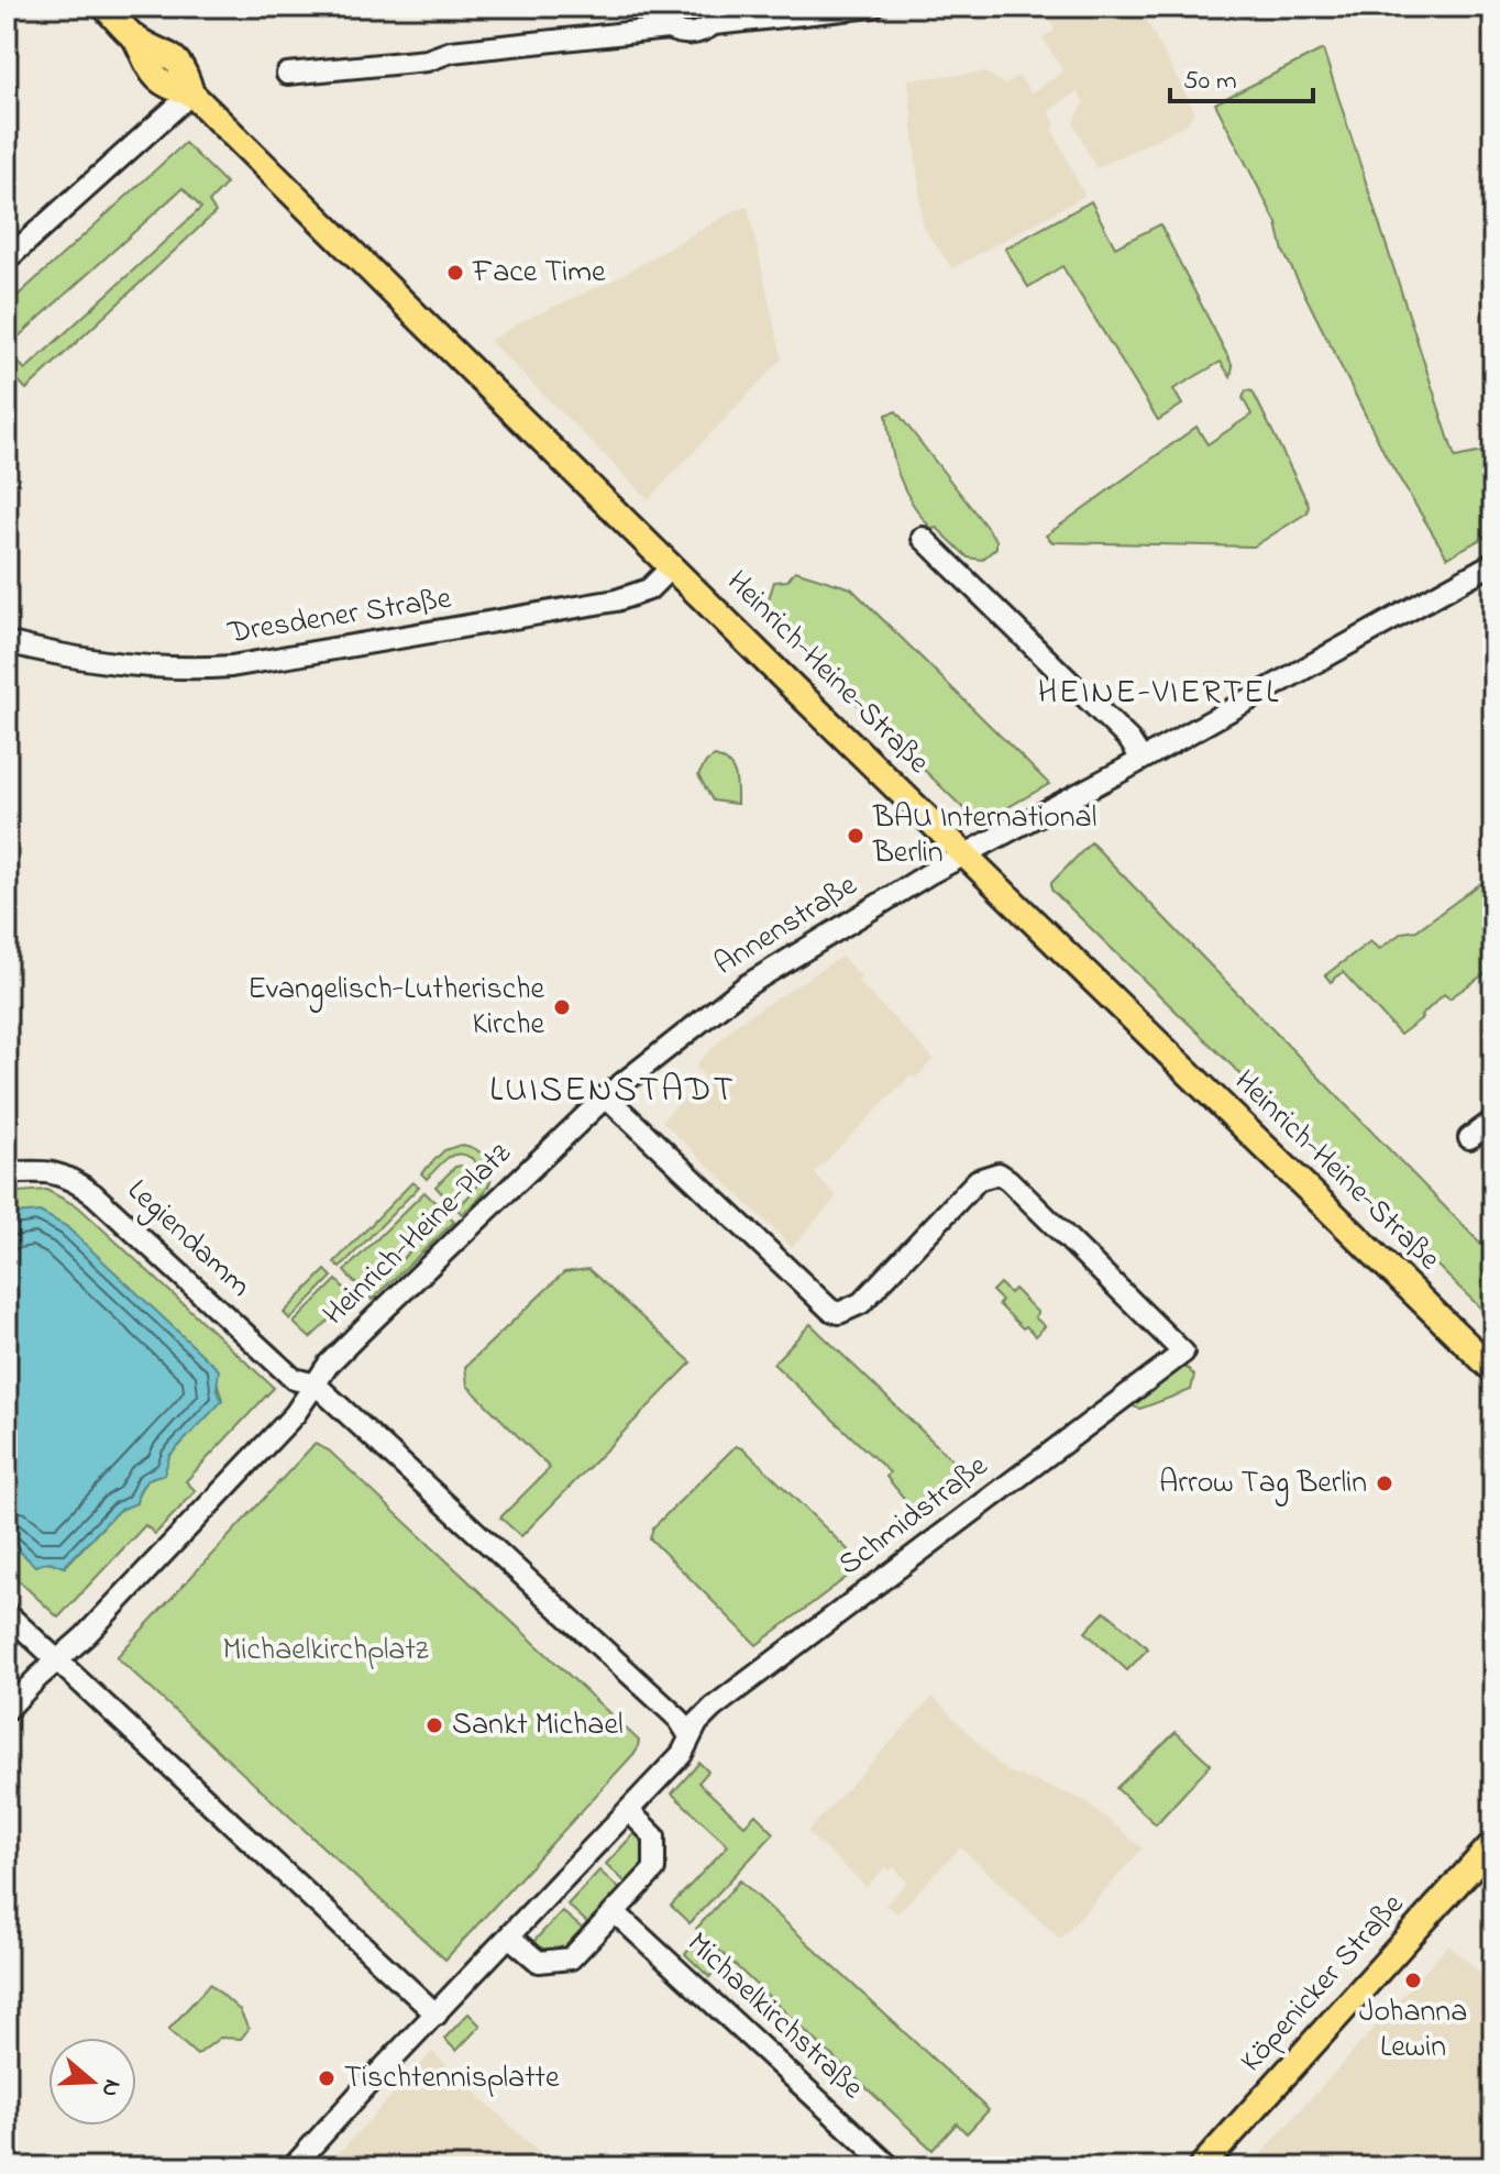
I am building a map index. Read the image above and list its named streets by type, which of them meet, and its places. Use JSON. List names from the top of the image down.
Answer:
{
  "streets": {
    "main road": ["Heinrich-Heine-Straße", "Köpenicker Straße"],
    "street": [
      "Dresdener Straße",
      "Annenstraße",
      "Heinrich-Heine-Platz",
      "Legiendamm",
      "Schmidstraße",
      "Michaelkirchstraße"
    ]
  },
  "crossings": [
    ["Dresdener Straße", "Heinrich-Heine-Straße"],
    ["Heinrich-Heine-Straße", "Annenstraße"],
    ["Annenstraße", "Heinrich-Heine-Platz"],
    ["Annenstraße", "Schmidstraße"],
    ["Heinrich-Heine-Platz", "Legiendamm"],
    ["Heinrich-Heine-Platz", "Schmidstraße"]
  ],
  "districts": ["HEINE-VIERTEL", "LUISENSTADT"],
  "parks": ["Michaelkirchplatz"],
  "places": [
    "Face Time",
    "BAU International Berlin",
    "Evangelisch-Lutherische Kirche",
    "Arrow Tag Berlin",
    "Sankt Michael",
    "Johanna Lewin",
    "Tischtennisplatte"
  ],
  "scale_bar": "50 m",
  "north": "right"
}
